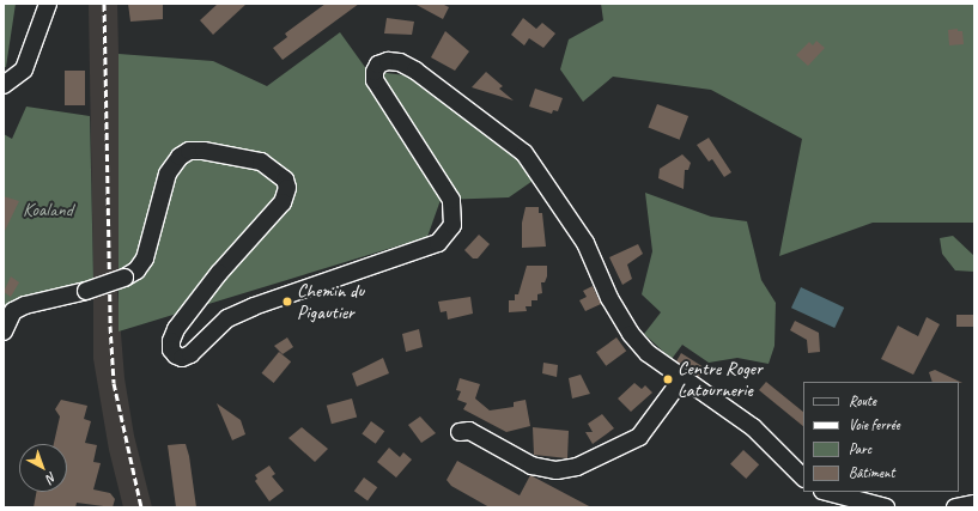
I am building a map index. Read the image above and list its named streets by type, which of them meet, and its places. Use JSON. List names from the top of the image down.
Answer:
{
  "parks": ["Koaland"],
  "places": ["Chemin du Pigautier", "Centre Roger Latournerie"],
  "legend": [
    "Route",
    "Voie ferrée",
    "Parc",
    "Bâtiment"
  ],
  "north": "bottom right"
}
